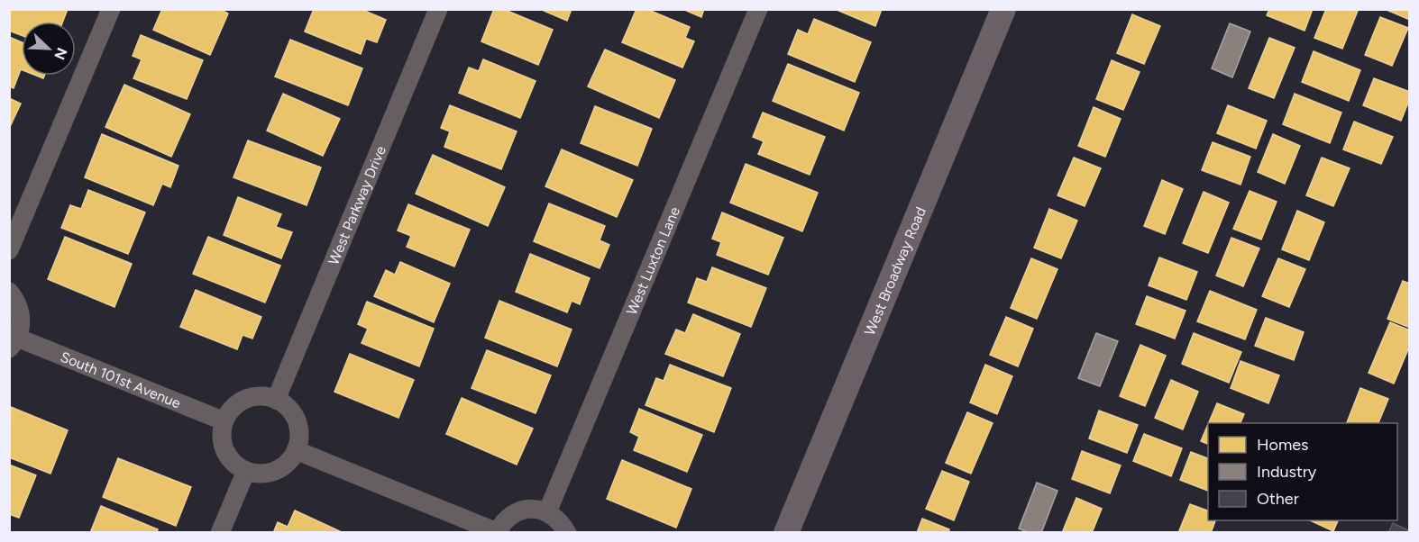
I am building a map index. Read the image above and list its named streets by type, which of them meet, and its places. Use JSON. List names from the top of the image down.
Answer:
{
  "streets": {
    "main road": ["West Broadway Road"],
    "street": ["West Parkway Drive", "West Luxton Lane", "South 101st Avenue"]
  },
  "crossings": [
    ["West Parkway Drive", "South 101st Avenue"]
  ],
  "legend": ["Homes", "Industry", "Other"],
  "north": "bottom right"
}
